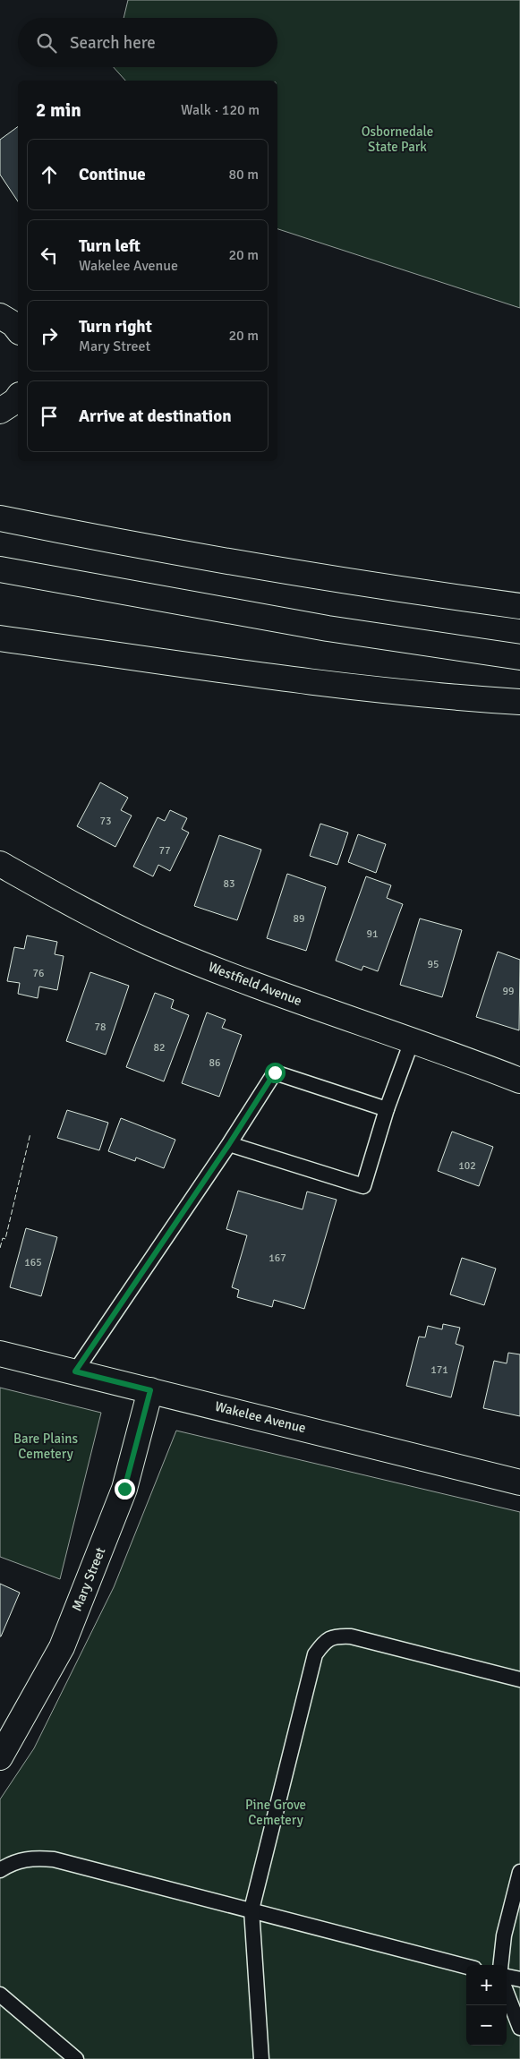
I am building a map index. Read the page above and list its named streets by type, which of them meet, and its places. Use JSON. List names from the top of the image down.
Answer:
{
  "streets": {
    "main road": ["Westfield Avenue", "Wakelee Avenue", "Mary Street"]
  },
  "crossings": [
    ["Wakelee Avenue", "Mary Street"]
  ],
  "parks": ["Osbornedale State Park", "Bare Plains Cemetery", "Pine Grove Cemetery"],
  "house_numbers": [
    "73",
    "77",
    "83",
    "89",
    "91",
    "95",
    "76",
    "99",
    "78",
    "82",
    "86",
    "102",
    "167",
    "165",
    "171"
  ],
  "page": {
    "search": "Search here",
    "heading": ["2 min", "Walk · 120 m"],
    "list": [
      ["Continue", "80 m"],
      ["Turn left", "Wakelee Avenue", "20 m"],
      ["Turn right", "Mary Street", "20 m"],
      "Arrive at destination"
    ],
    "map_buttons": ["+", "−"]
  }
}
